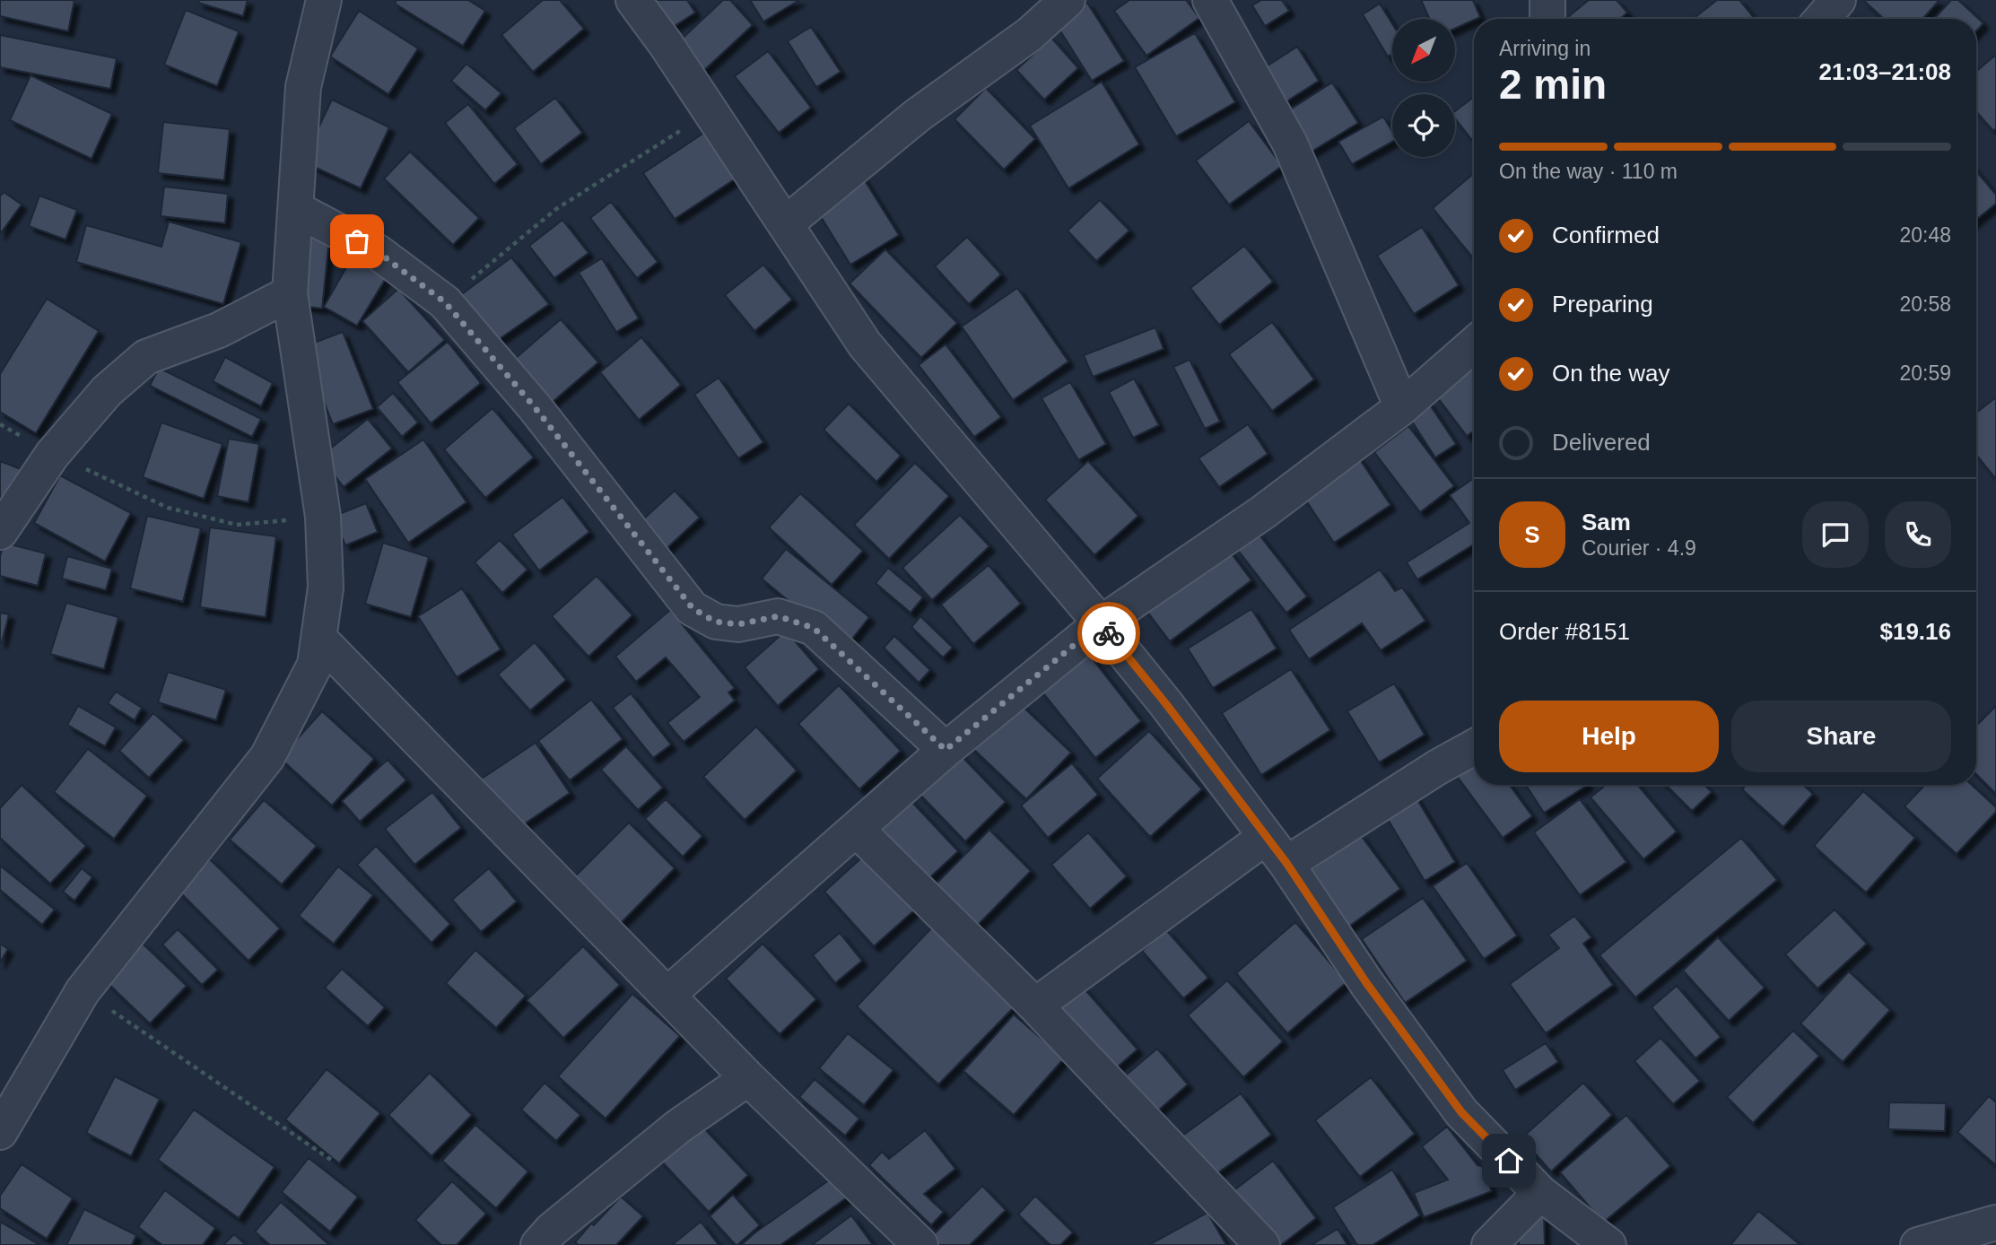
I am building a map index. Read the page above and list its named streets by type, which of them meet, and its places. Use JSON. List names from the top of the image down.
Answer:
{
  "north": "bottom left",
  "page": {
    "heading": ["2 min", "Arriving in", "21:03–21:08"],
    "panel": [
      "Sam",
      "Courier · 4.9",
      "Order #8151",
      "$19.16"
    ],
    "bar": "On the way · 110 m",
    "list": [
      ["Confirmed", "20:48"],
      ["Preparing", "20:58"],
      ["On the way", "20:59"],
      "Delivered"
    ],
    "round": "S",
    "buttons": ["Help", "Share"]
  }
}
